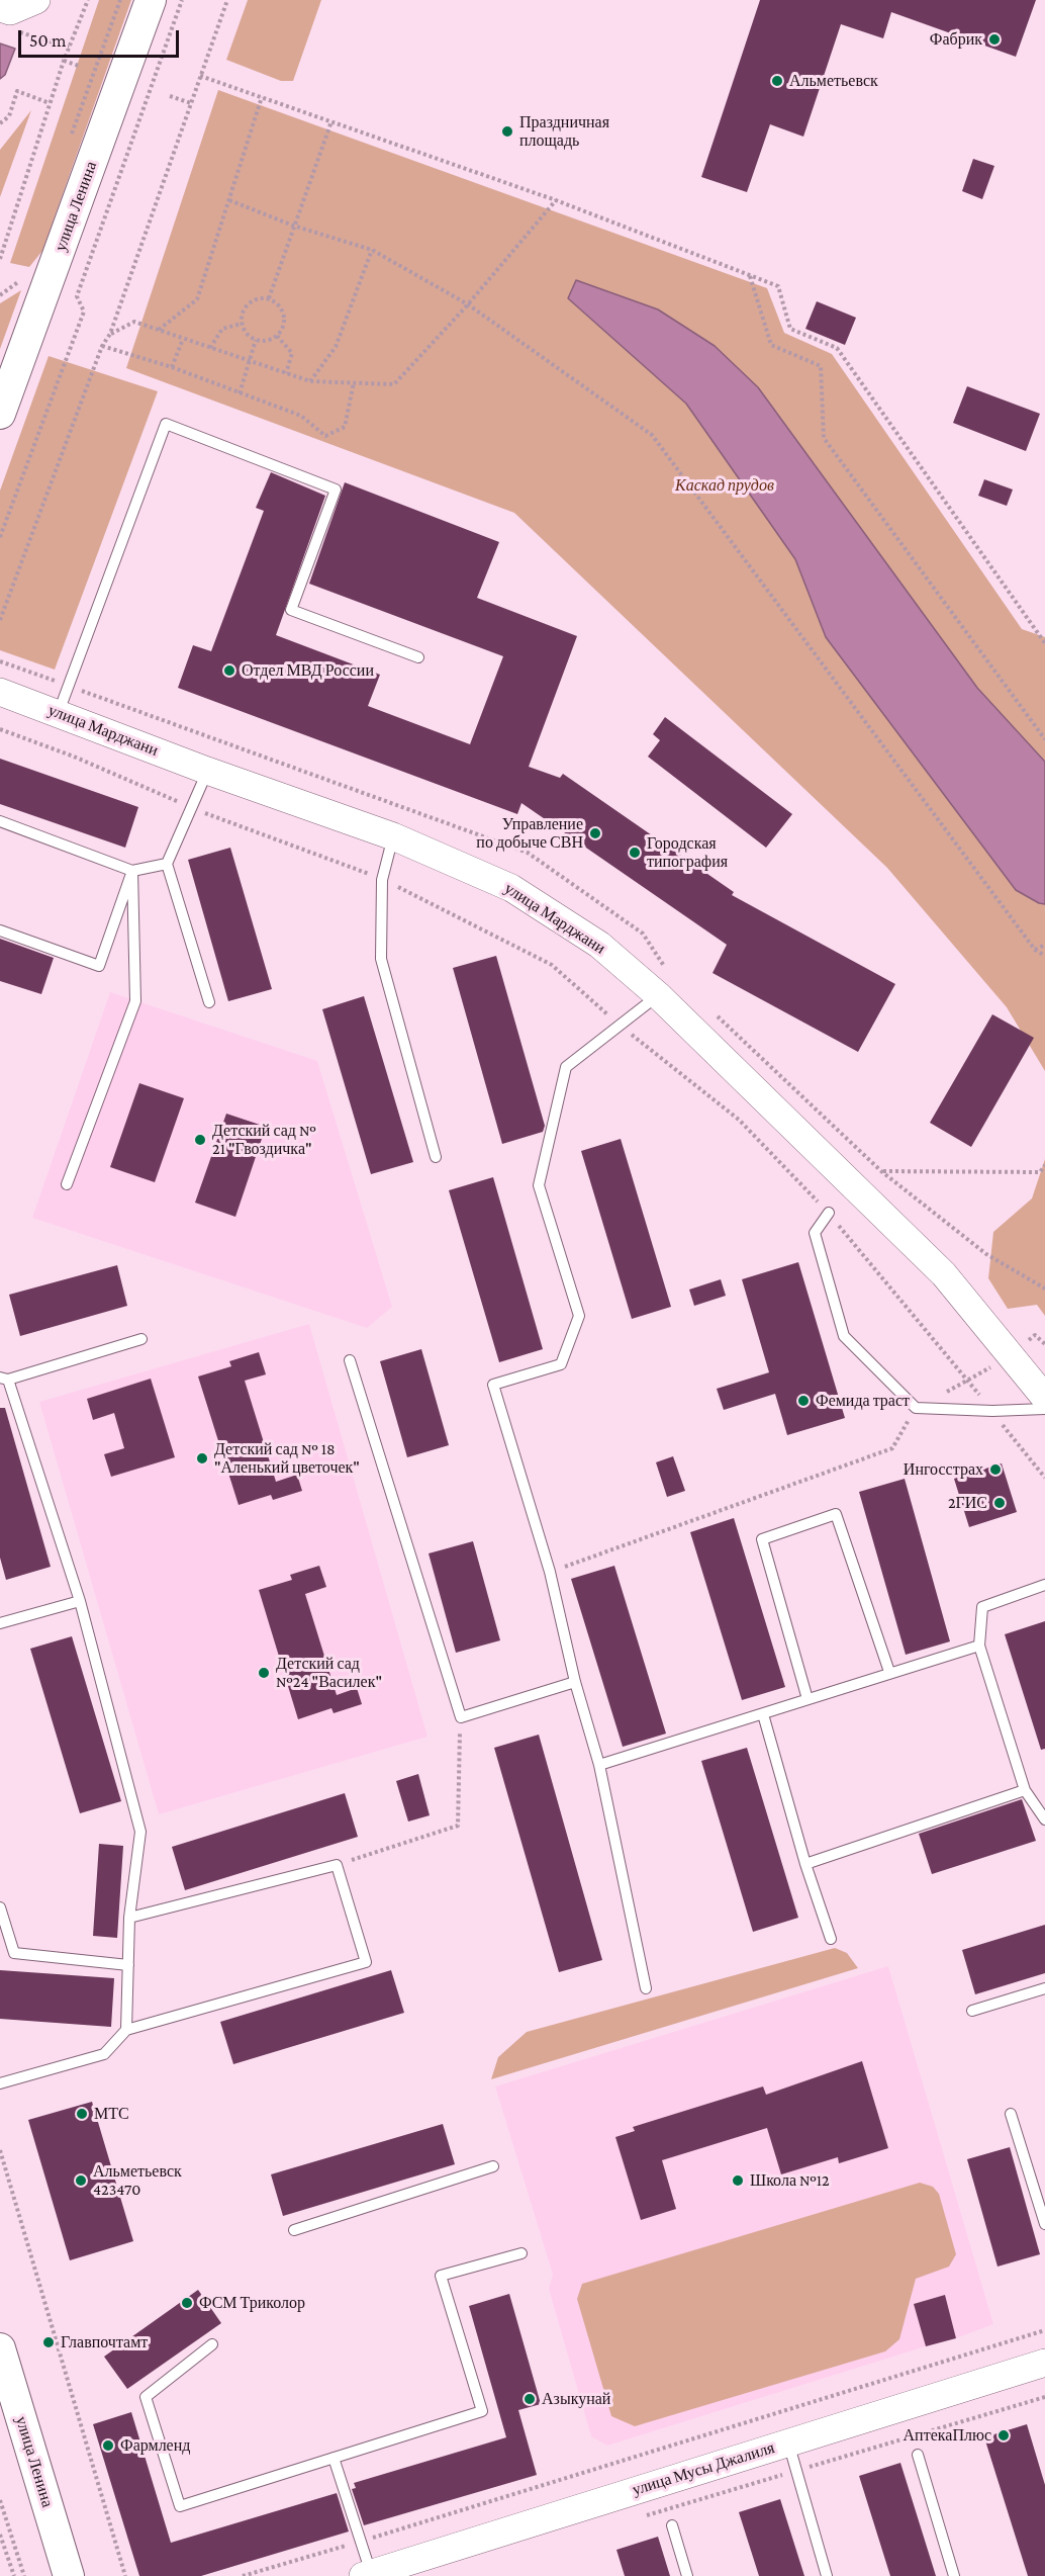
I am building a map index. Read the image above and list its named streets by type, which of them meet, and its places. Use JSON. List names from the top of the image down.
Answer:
{
  "streets": {
    "main road": ["улица Ленина"],
    "street": ["улица Марджани", "улица Мусы Джалиля"]
  },
  "parks": ["Каскад прудов"],
  "places": [
    "Фабрик",
    "Альметьевск",
    "Праздничная площадь",
    "Отдел МВД России",
    "Управление по добыче СВН",
    "Городская типография",
    "Детский сад № 21 \"Гвоздичка\"",
    "Фемида траст",
    "Детский сад № 18 \"Аленький цветочек\"",
    "Ингосстрах",
    "2ГИС",
    "Детский сад №24 \"Василек\"",
    "МТС",
    "Альметьевск 423470",
    "Школа №12",
    "ФСМ Триколор",
    "Главпочтамт",
    "Азыкунай",
    "АптекаПлюс",
    "Фармленд"
  ],
  "scale_bar": "50 m"
}
